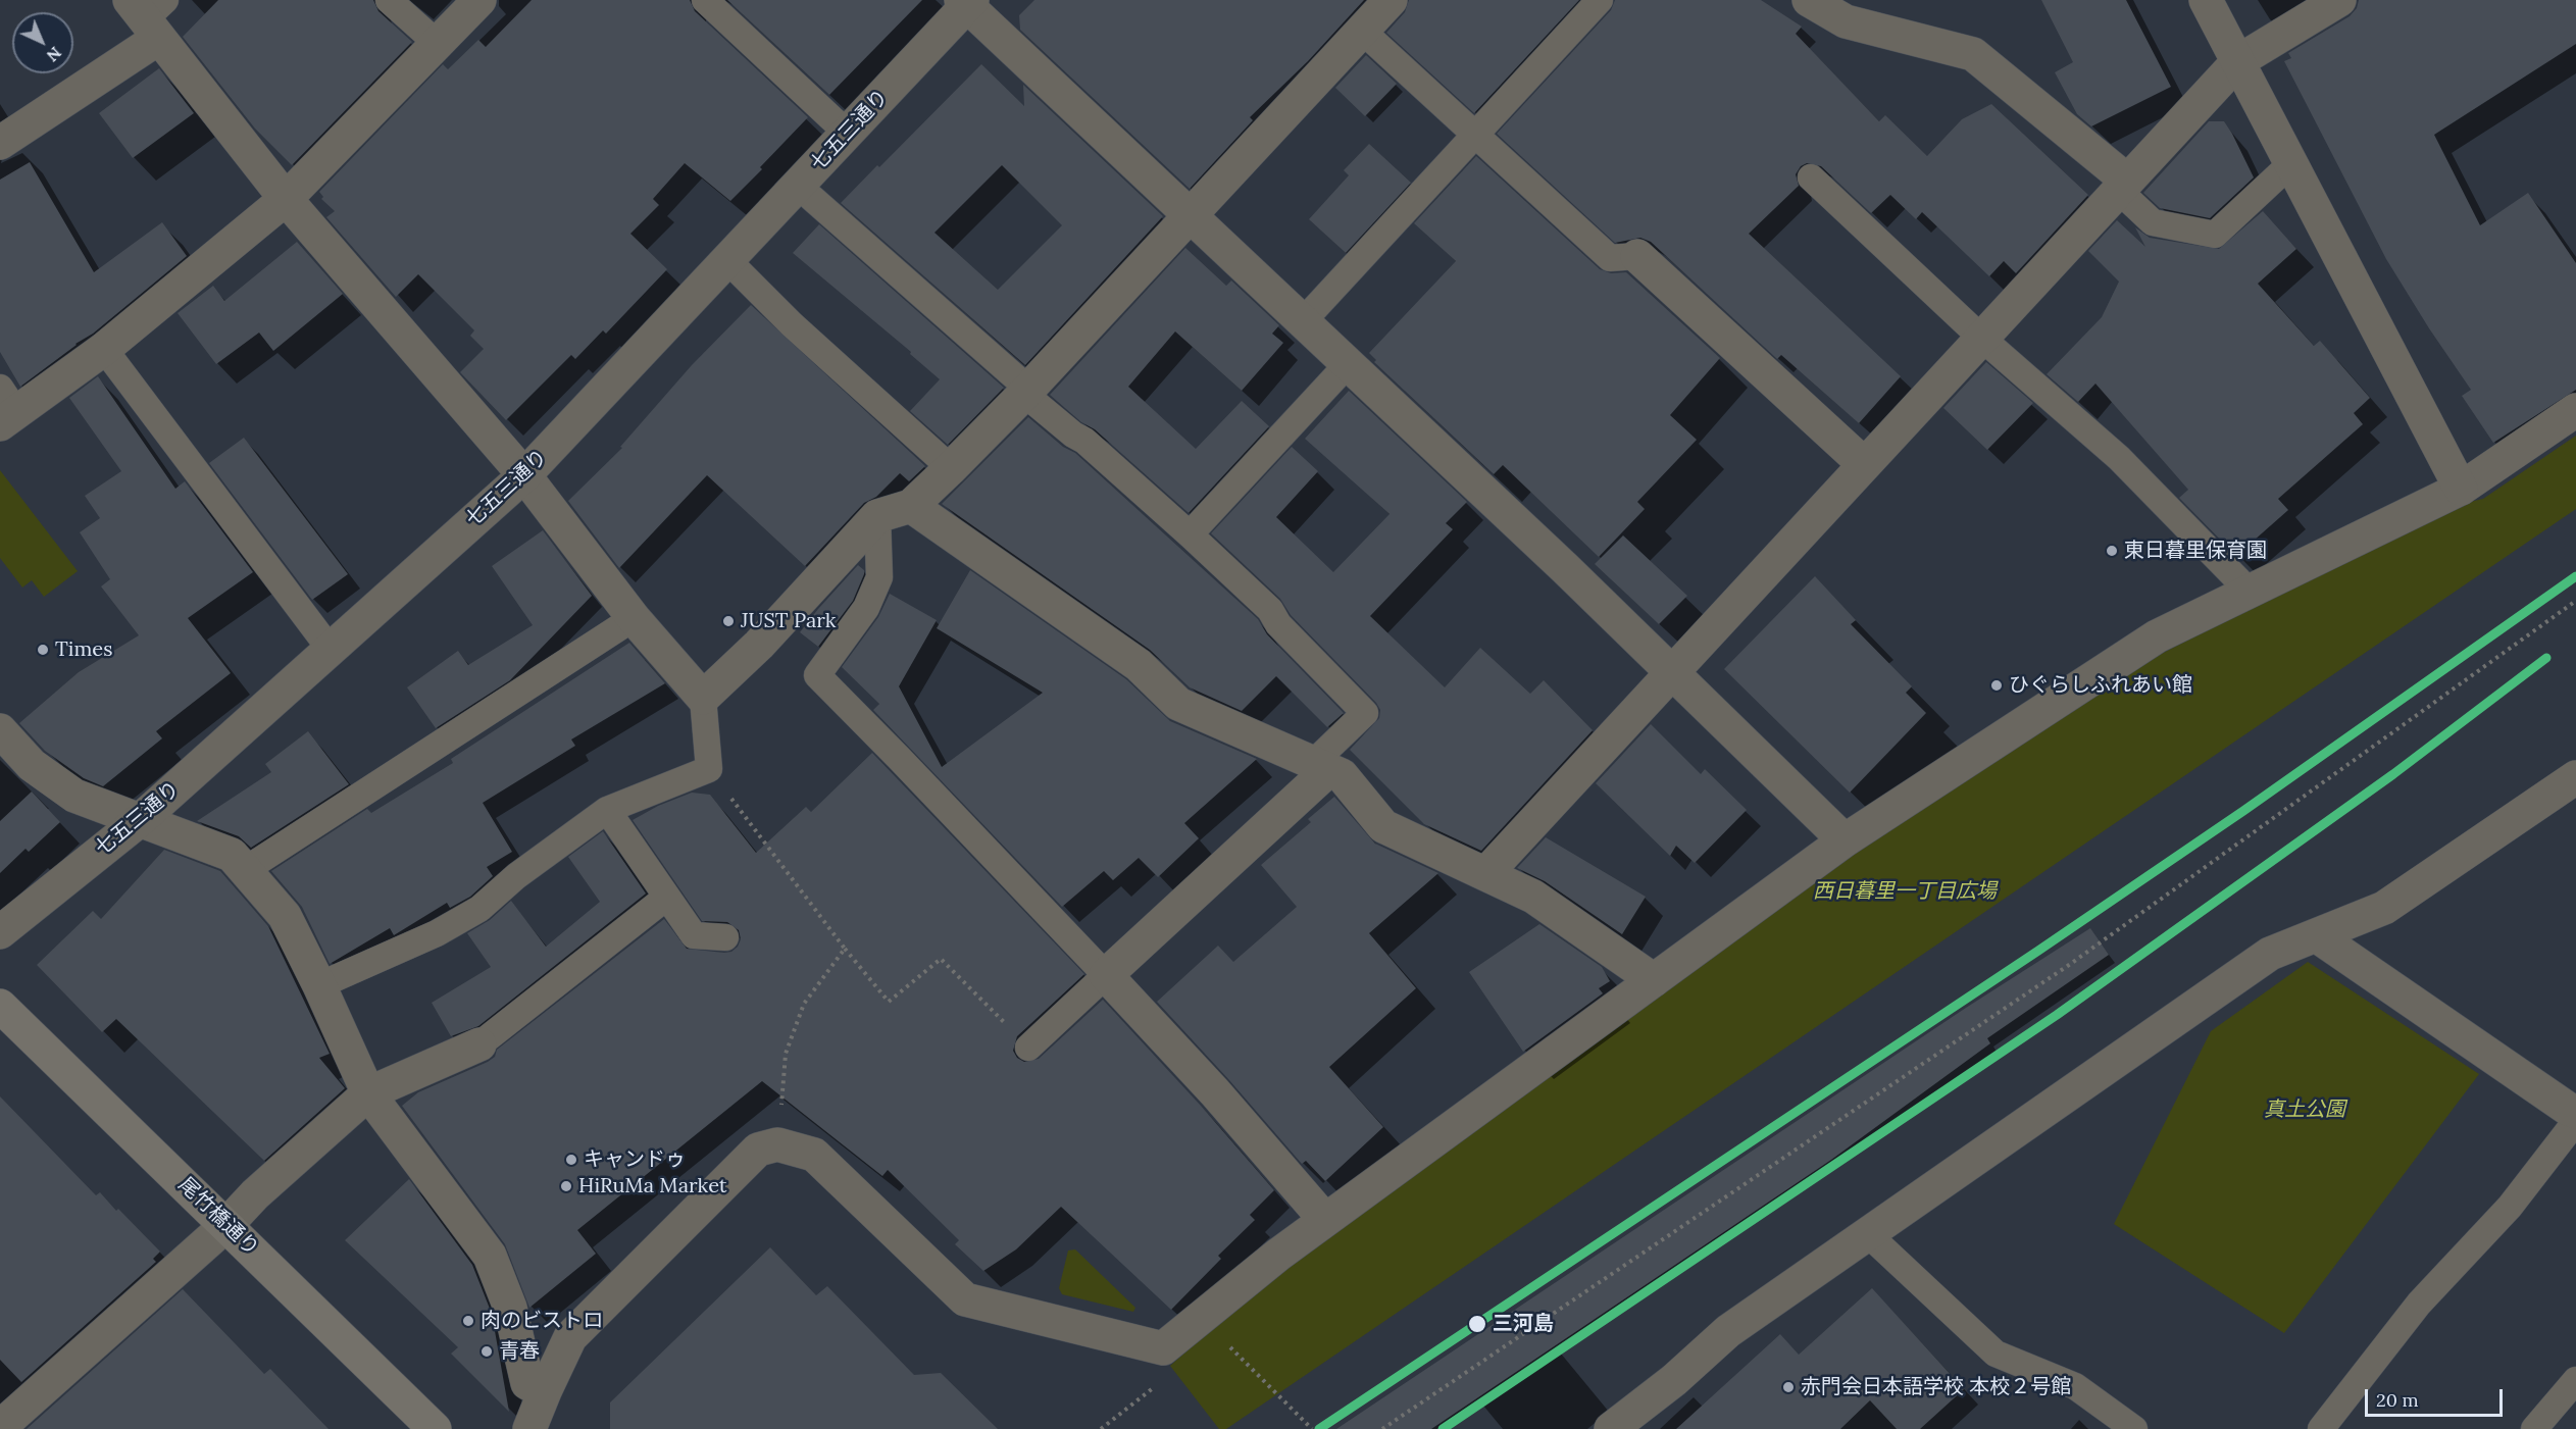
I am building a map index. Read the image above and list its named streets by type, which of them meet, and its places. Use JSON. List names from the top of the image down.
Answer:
{
  "streets": {
    "main road": ["尾竹橋通り"],
    "street": ["七五三通り"]
  },
  "parks": ["西日暮里一丁目広場", "真土公園"],
  "places": [
    "東日暮里保育園",
    "JUST Park",
    "Times",
    "ひぐらしふれあい館",
    "キャンドゥ",
    "HiRuMa Market",
    "肉のビストロ",
    "三河島",
    "青春",
    "赤門会日本語学校 本校２号館"
  ],
  "scale_bar": "20 m",
  "north": "bottom right"
}
